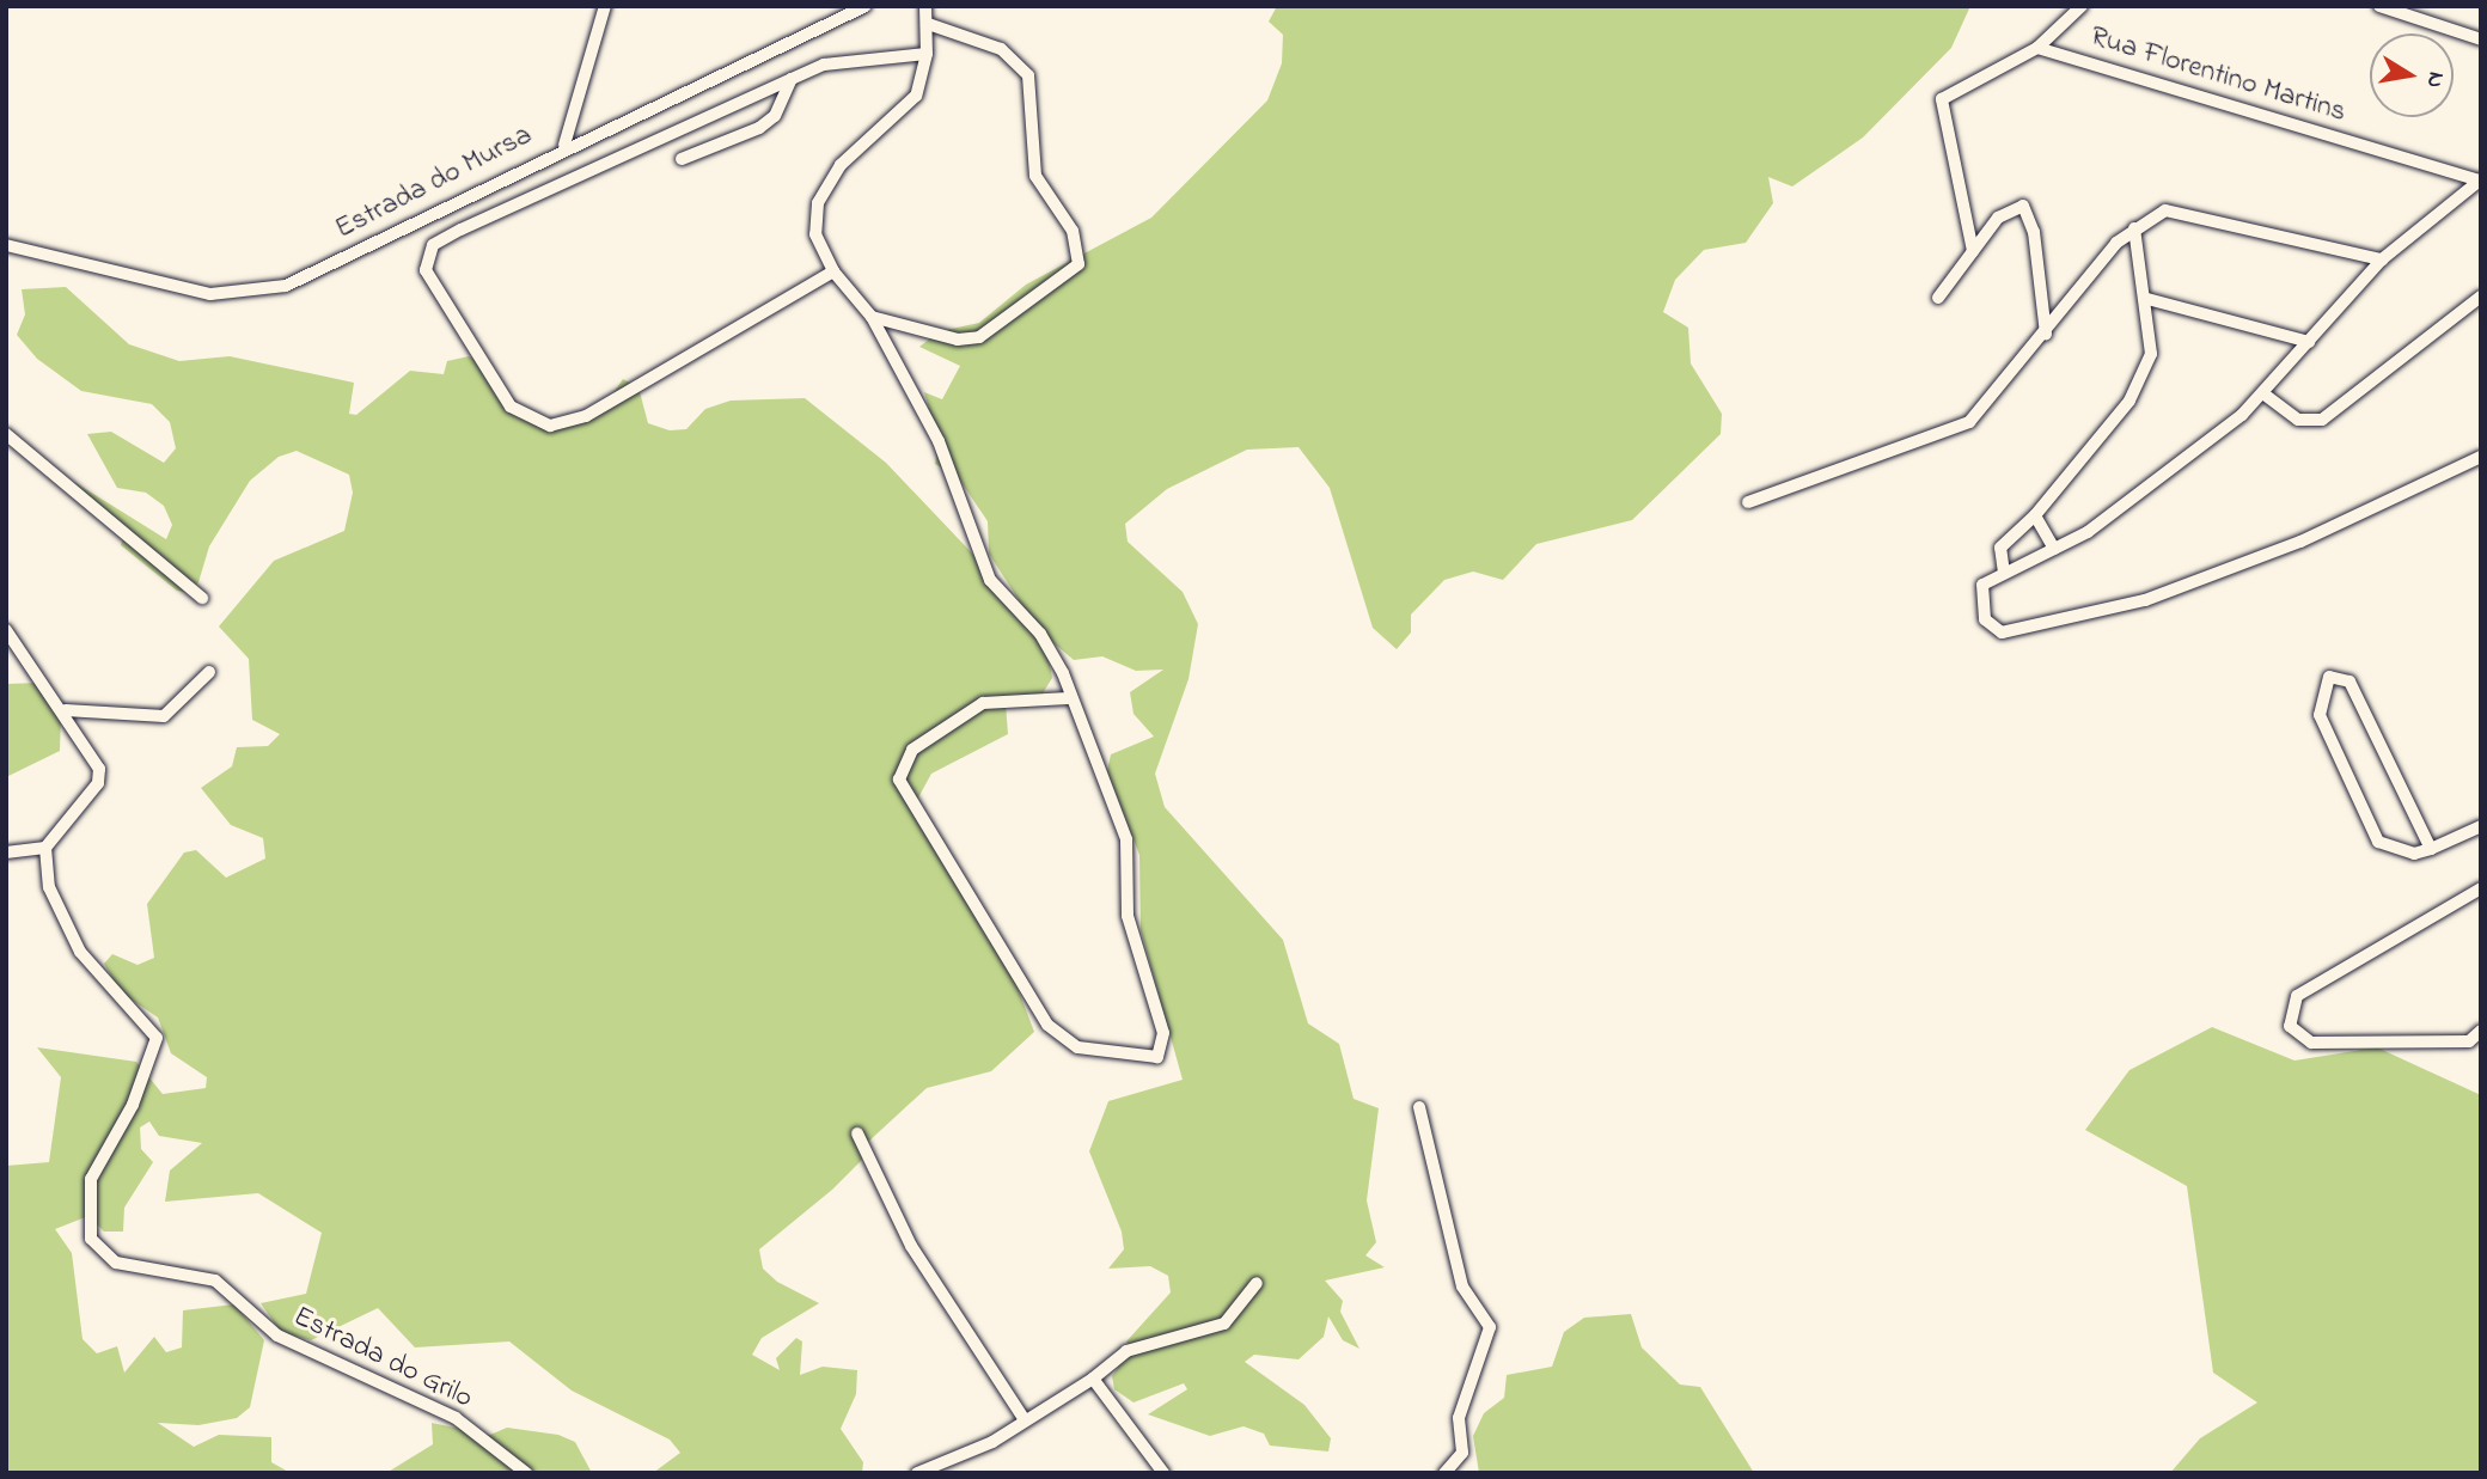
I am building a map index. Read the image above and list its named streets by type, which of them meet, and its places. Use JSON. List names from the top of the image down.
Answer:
{
  "streets": {
    "street": ["Rua Florentino Martins", "Estrada do Mursa", "Estrada do Grilo"]
  },
  "north": "right"
}
